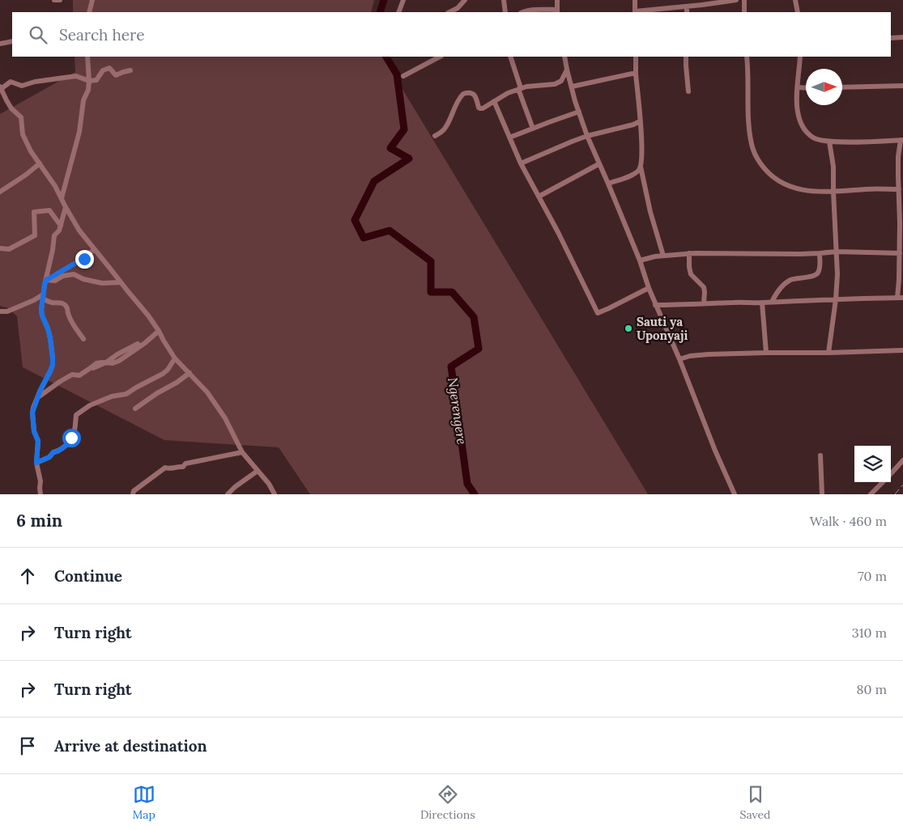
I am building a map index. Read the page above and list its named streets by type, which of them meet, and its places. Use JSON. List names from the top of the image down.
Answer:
{
  "water": ["Ngerengere"],
  "places": ["Sauti ya Uponyaji"],
  "north": "right",
  "page": {
    "search": "Search here",
    "heading": ["6 min", "Walk · 460 m"],
    "list": [
      ["Continue", "70 m"],
      ["Turn right", "310 m"],
      ["Turn right", "80 m"],
      "Arrive at destination"
    ],
    "nav": ["Map", "Directions", "Saved"]
  }
}
